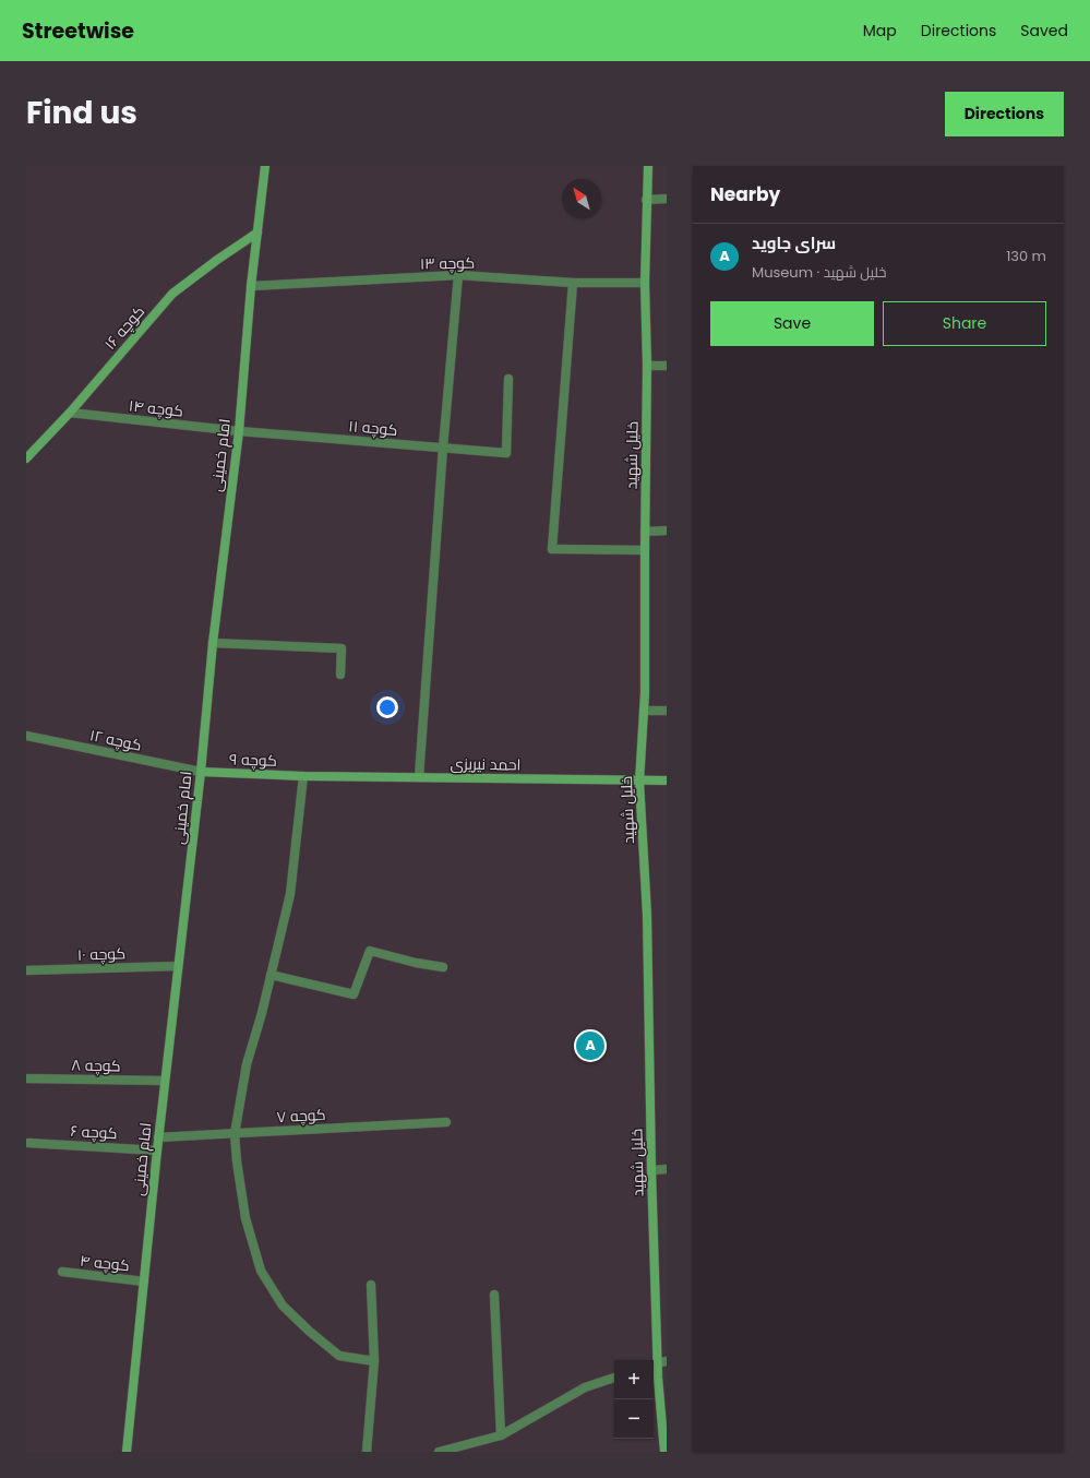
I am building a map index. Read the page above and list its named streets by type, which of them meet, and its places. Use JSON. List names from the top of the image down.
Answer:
{
  "streets": {
    "street": [
      "کوچه ۱۳",
      "کوچه ۱۶",
      "کوچه ۱۴",
      "کوچه ۱۱",
      "امام خمینی",
      "خلیل شهید",
      "کوچه ۱۲",
      "کوچه ۹",
      "احمد نیریزی",
      "کوچه ۱۰",
      "کوچه ۸",
      "کوچه ۷",
      "کوچه ۶",
      "کوچه ۴"
    ]
  },
  "crossings": [
    ["کوچه ۱۳", "امام خمینی"],
    ["کوچه ۱۳", "خلیل شهید"],
    ["کوچه ۱۶", "کوچه ۱۴"],
    ["کوچه ۱۶", "امام خمینی"],
    ["کوچه ۱۴", "کوچه ۱۱"],
    ["کوچه ۱۴", "امام خمینی"],
    ["کوچه ۱۱", "امام خمینی"],
    ["امام خمینی", "کوچه ۱۲"],
    ["امام خمینی", "کوچه ۹"],
    ["امام خمینی", "کوچه ۱۰"],
    ["امام خمینی", "کوچه ۸"],
    ["امام خمینی", "کوچه ۷"],
    ["امام خمینی", "کوچه ۶"],
    ["امام خمینی", "کوچه ۴"],
    ["خلیل شهید", "احمد نیریزی"],
    ["کوچه ۱۲", "کوچه ۹"],
    ["کوچه ۹", "احمد نیریزی"]
  ],
  "north": "top left",
  "page": {
    "header": "Streetwise",
    "nav": ["Map", "Directions", "Saved"],
    "title": "Find us",
    "buttons": [
      "Directions",
      ["Save", "Share"]
    ],
    "heading": "Nearby",
    "list": [
      {
        "mark": "A",
        "name": "سرای جاوید",
        "note": "Museum · خلیل شهید",
        "value": "130 m"
      }
    ],
    "pins": "A",
    "map_buttons": ["+", "−"]
  }
}
